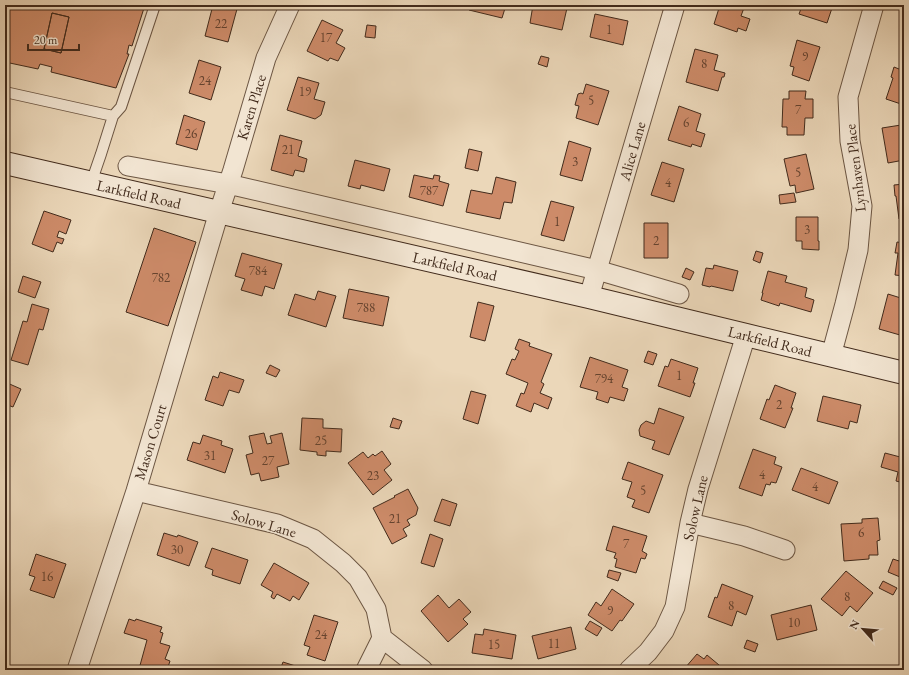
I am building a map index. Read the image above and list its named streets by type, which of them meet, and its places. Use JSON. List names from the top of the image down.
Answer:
{
  "streets": {
    "main road": ["Larkfield Road"],
    "street": [
      "Karen Place",
      "Alice Lane",
      "Lynhaven Place",
      "Mason Court",
      "Solow Lane"
    ]
  },
  "crossings": [
    ["Karen Place", "Larkfield Road"],
    ["Karen Place", "Mason Court"],
    ["Alice Lane", "Larkfield Road"],
    ["Lynhaven Place", "Larkfield Road"],
    ["Larkfield Road", "Mason Court"],
    ["Larkfield Road", "Solow Lane"],
    ["Mason Court", "Solow Lane"]
  ],
  "house_numbers": [
    "22",
    "1",
    "17",
    "9",
    "8",
    "24",
    "19",
    "5",
    "7",
    "6",
    "26",
    "21",
    "3",
    "5",
    "4",
    "787",
    "1",
    "3",
    "2",
    "784",
    "782",
    "788",
    "1",
    "794",
    "2",
    "25",
    "31",
    "27",
    "4",
    "23",
    "4",
    "5",
    "21",
    "6",
    "7",
    "30",
    "16",
    "8",
    "8",
    "9",
    "10",
    "24",
    "11",
    "15"
  ],
  "scale_bar": "20 m",
  "north": "top left"
}
